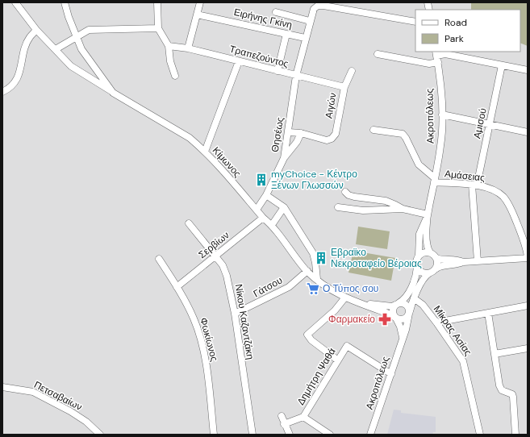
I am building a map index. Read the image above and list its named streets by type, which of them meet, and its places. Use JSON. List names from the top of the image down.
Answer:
{
  "streets": {
    "street": [
      "Ειρήνης Γκίνη",
      "Τραπεζούντος",
      "Αιγών",
      "Ακροπόλεως",
      "Αμισού",
      "Θησέως",
      "Κίμωνος",
      "Αμάσειας",
      "Σερβίων",
      "Γάτσου",
      "Νίκου Καζαντζάκη",
      "Μίκρας Ασίας",
      "Φωκίωνος",
      "Δημήτρη Ψαθά",
      "Πετσαβαίων"
    ]
  },
  "crossings": [
    ["Ειρήνης Γκίνη", "Θησέως"],
    ["Τραπεζούντος", "Αιγών"],
    ["Τραπεζούντος", "Θησέως"],
    ["Ακροπόλεως", "Κίμωνος"],
    ["Ακροπόλεως", "Αμάσειας"],
    ["Ακροπόλεως", "Μίκρας Ασίας"],
    ["Ακροπόλεως", "Δημήτρη Ψαθά"],
    ["Αμισού", "Αμάσειας"],
    ["Θησέως", "Κίμωνος"],
    ["Κίμωνος", "Σερβίων"],
    ["Κίμωνος", "Γάτσου"],
    ["Σερβίων", "Νίκου Καζαντζάκη"],
    ["Σερβίων", "Φωκίωνος"],
    ["Γάτσου", "Νίκου Καζαντζάκη"]
  ],
  "places": {
    "building": ["myChoice - Κέντρο Ξένων Γλωσσών", "Εβραϊκο Νεκροταφείο Βέροιας"],
    "supermarket": ["Ο Τύπος σου"],
    "pharmacy": ["Φαρμακείο"]
  },
  "legend": ["Road", "Park"]
}
